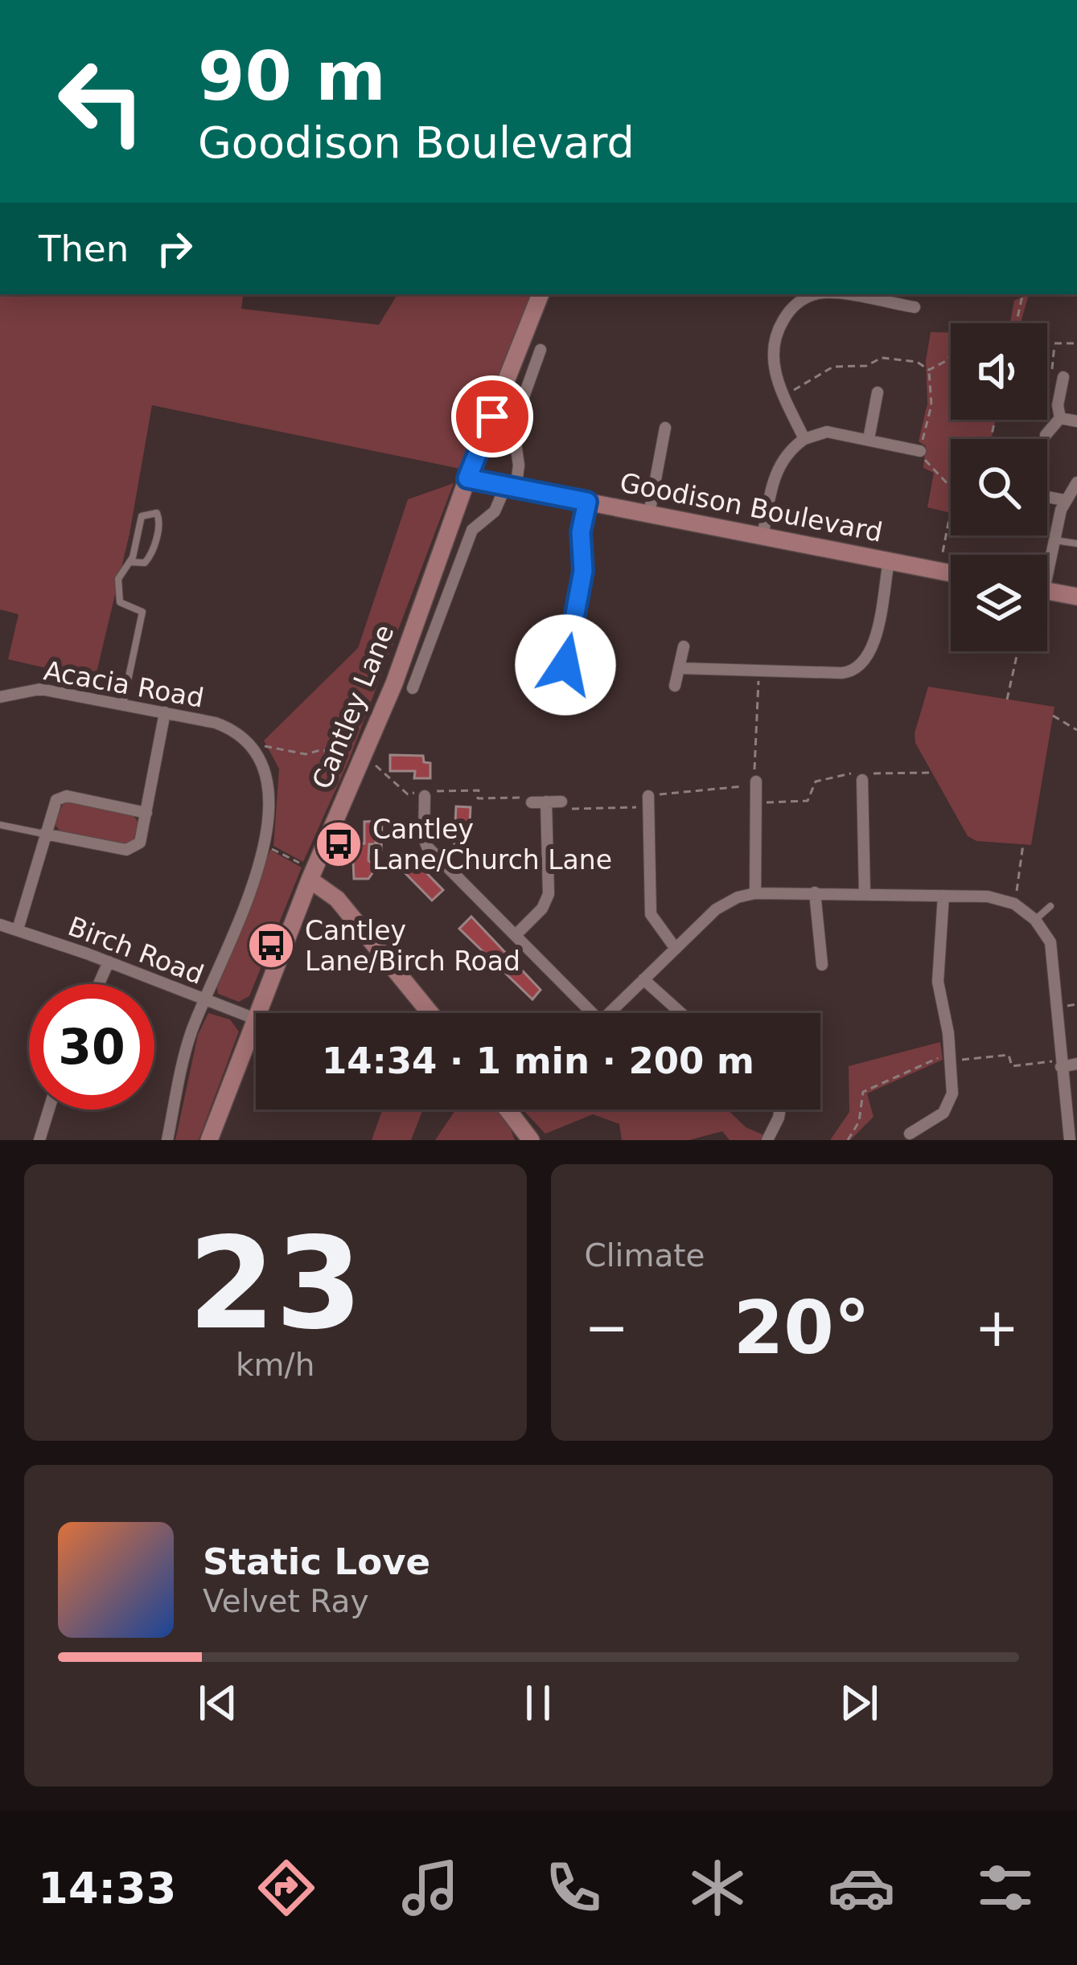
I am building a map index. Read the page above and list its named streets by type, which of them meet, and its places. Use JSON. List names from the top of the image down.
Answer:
{
  "streets": {
    "main road": ["Goodison Boulevard", "Cantley Lane"],
    "street": ["Acacia Road", "Birch Road"]
  },
  "crossings": [
    ["Goodison Boulevard", "Cantley Lane"],
    ["Cantley Lane", "Birch Road"]
  ],
  "places": {
    "bus stop": ["Cantley Lane/Church Lane", "Cantley Lane/Birch Road"]
  },
  "page": {
    "turn": ["90 m", "Goodison Boulevard"],
    "then": "Then",
    "limit": "30",
    "trip": "14:34 · 1 min · 200 m",
    "tile": [
      ["23", "km/h"],
      "Climate"
    ],
    "heat": ["−", "20°", "+"],
    "song": ["Static Love", "Velvet Ray"],
    "tabs": "14:33"
  }
}
